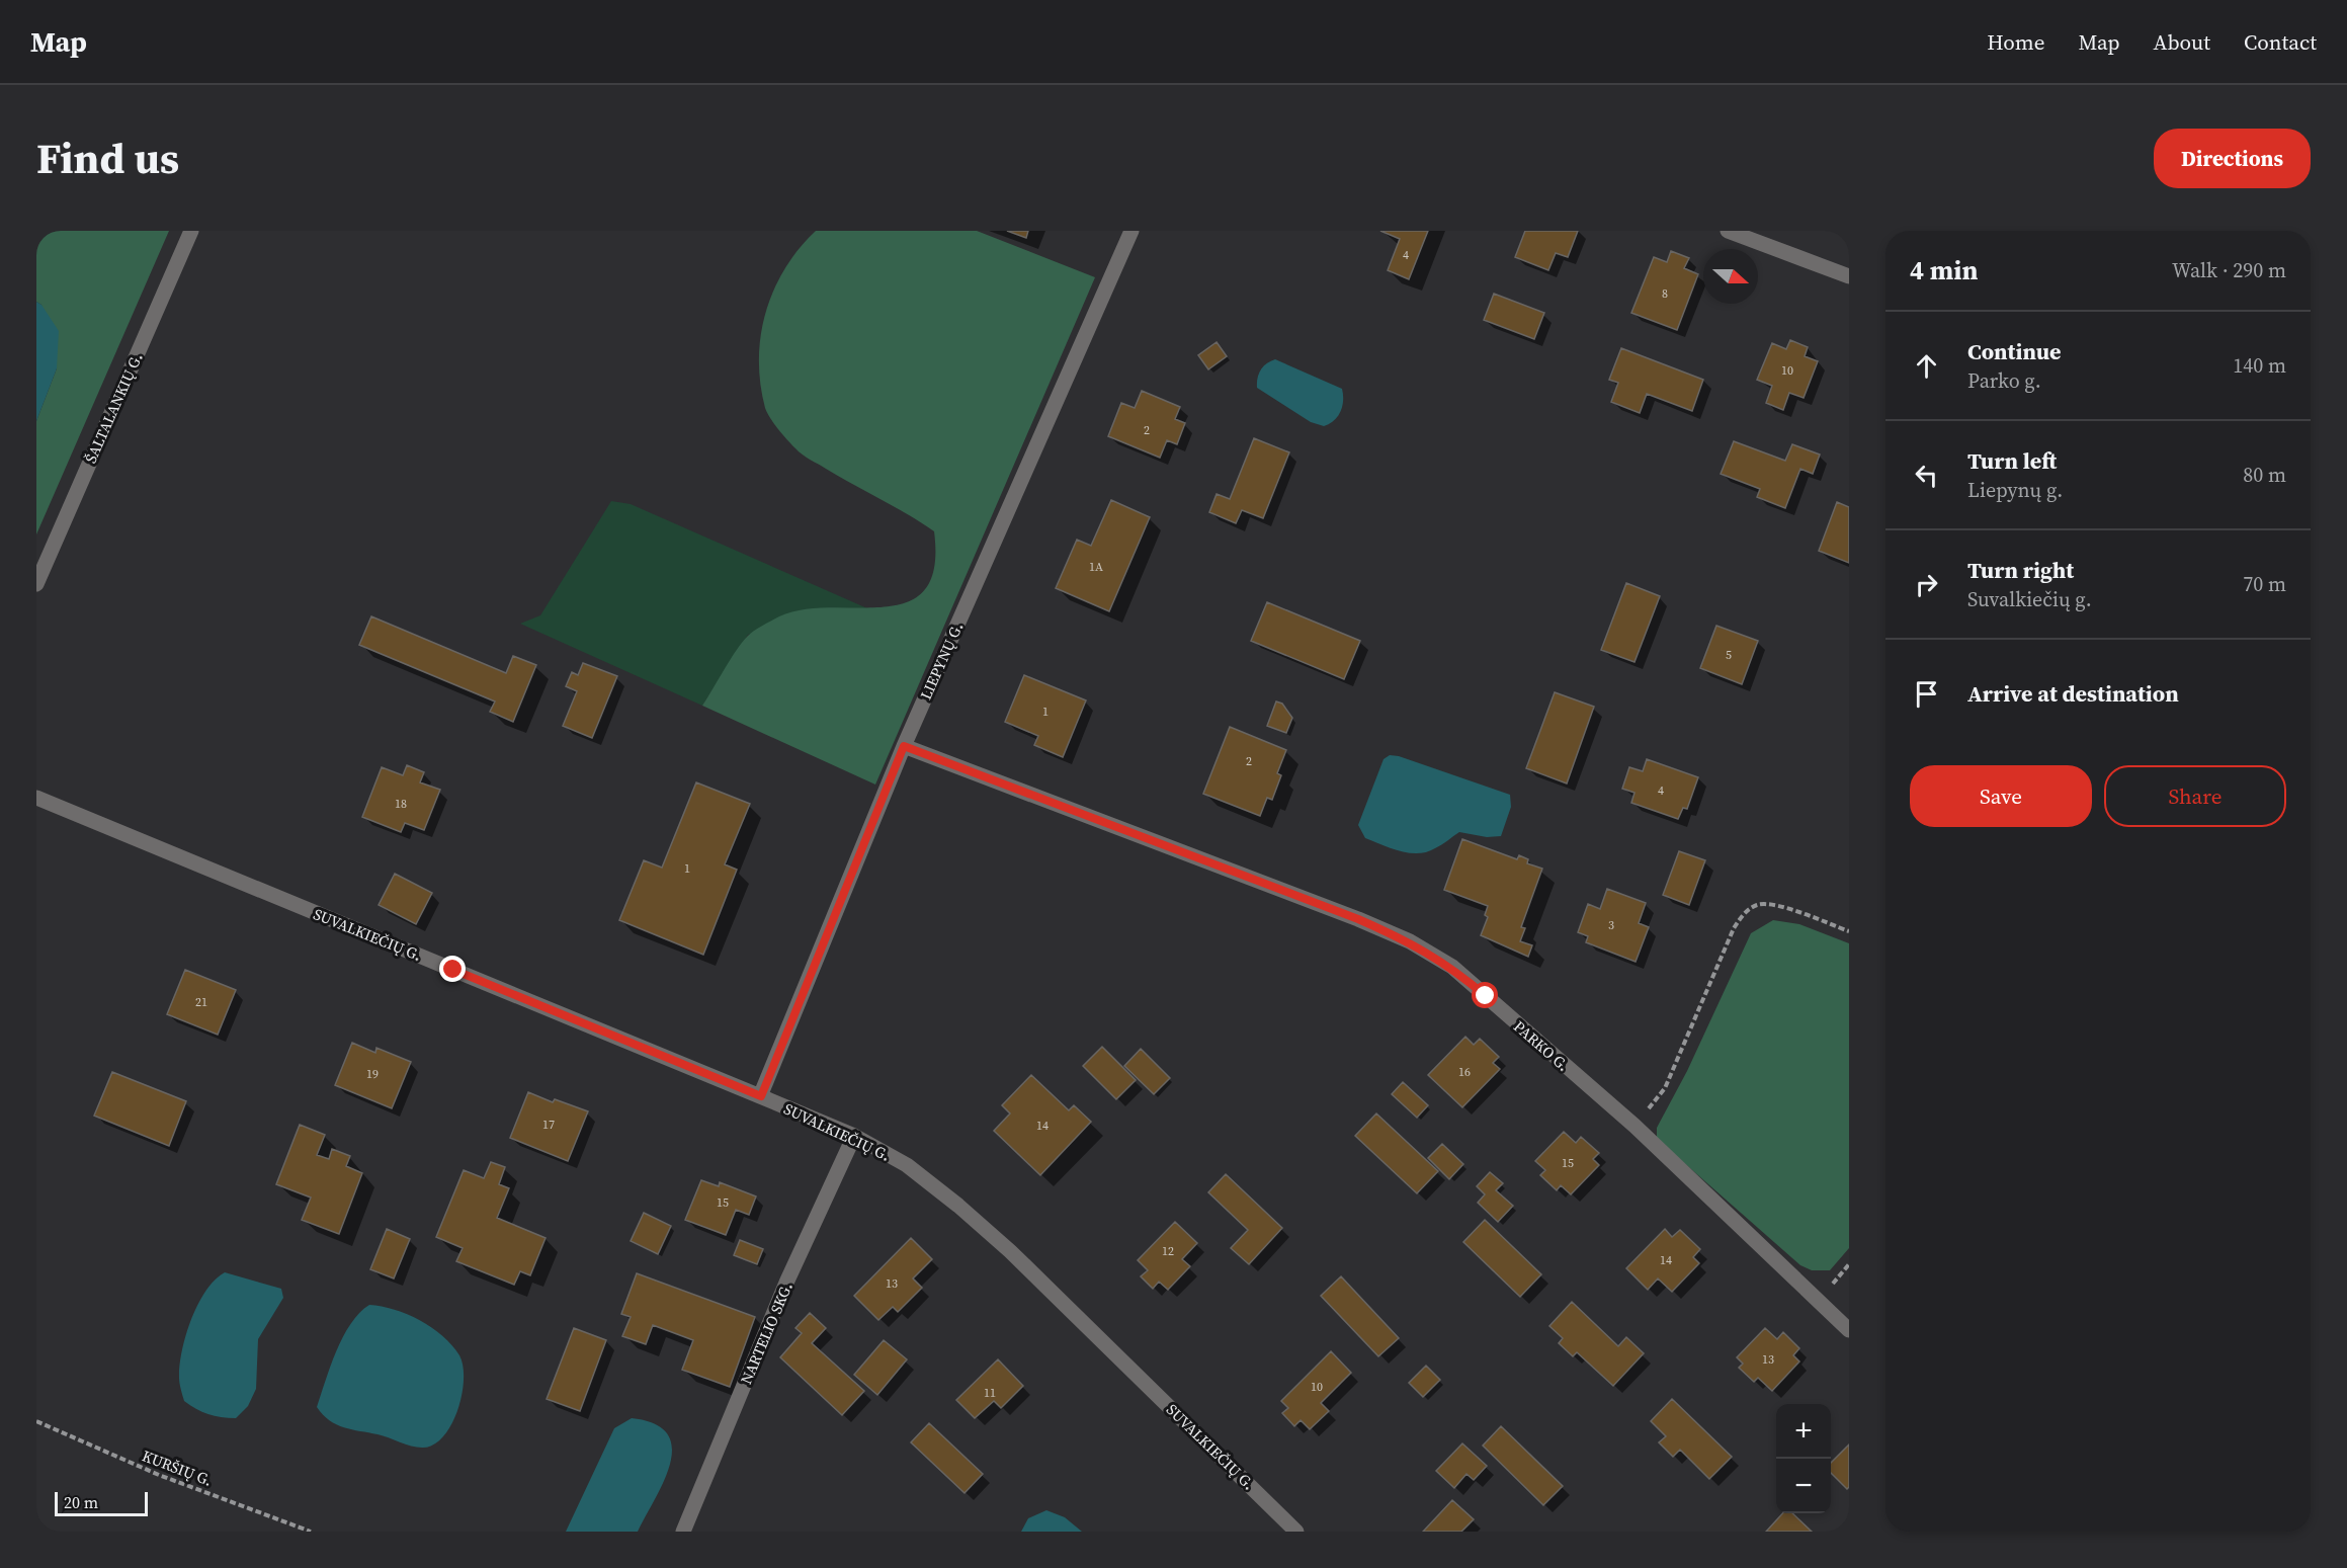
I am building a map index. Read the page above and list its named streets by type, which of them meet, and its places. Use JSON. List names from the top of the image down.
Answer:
{
  "streets": {
    "street": [
      "ŠALTALANKIŲ G.",
      "LIEPYNŲ G.",
      "SUVALKIEČIŲ G.",
      "PARKO G.",
      "NARTELIO SKG."
    ],
    "path": ["KURŠIŲ G."]
  },
  "crossings": [
    ["LIEPYNŲ G.", "SUVALKIEČIŲ G."],
    ["LIEPYNŲ G.", "PARKO G."],
    ["SUVALKIEČIŲ G.", "NARTELIO SKG."]
  ],
  "house_numbers": [
    "4",
    "8",
    "10",
    "2",
    "1A",
    "5",
    "1",
    "2",
    "4",
    "18",
    "1",
    "3",
    "21",
    "16",
    "19",
    "17",
    "14",
    "15",
    "15",
    "12",
    "14",
    "13",
    "13",
    "10",
    "11"
  ],
  "scale_bar": "20 m",
  "north": "right",
  "page": {
    "header": "Map",
    "nav": [
      "Home",
      "Map",
      "About",
      "Contact"
    ],
    "title": "Find us",
    "buttons": [
      "Directions",
      ["Save", "Share"]
    ],
    "heading": ["4 min", "Walk · 290 m"],
    "list": [
      ["Continue", "Parko g.", "140 m"],
      ["Turn left", "Liepynų g.", "80 m"],
      ["Turn right", "Suvalkiečių g.", "70 m"],
      "Arrive at destination"
    ],
    "map_buttons": ["+", "−"],
    "scale": "20 m"
  }
}
